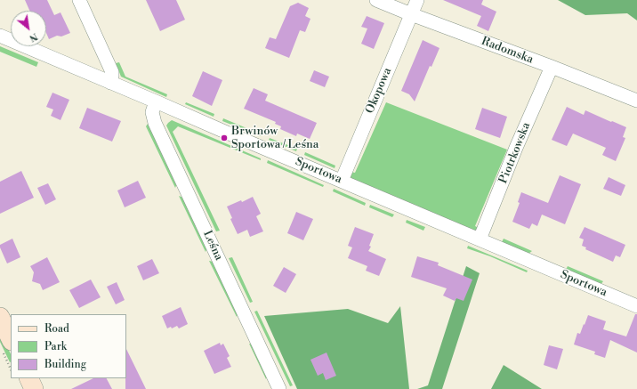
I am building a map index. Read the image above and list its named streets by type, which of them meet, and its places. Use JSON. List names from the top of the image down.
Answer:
{
  "streets": {
    "street": [
      "Radomska",
      "Okopowa",
      "Piotrkowska",
      "Sportowa",
      "Leśna"
    ]
  },
  "crossings": [
    ["Radomska", "Okopowa"],
    ["Radomska", "Piotrkowska"],
    ["Okopowa", "Sportowa"],
    ["Piotrkowska", "Sportowa"],
    ["Sportowa", "Leśna"]
  ],
  "places": ["Brwinów Sportowa / Leśna"],
  "legend": ["Road", "Park", "Building"],
  "north": "bottom right"
}
